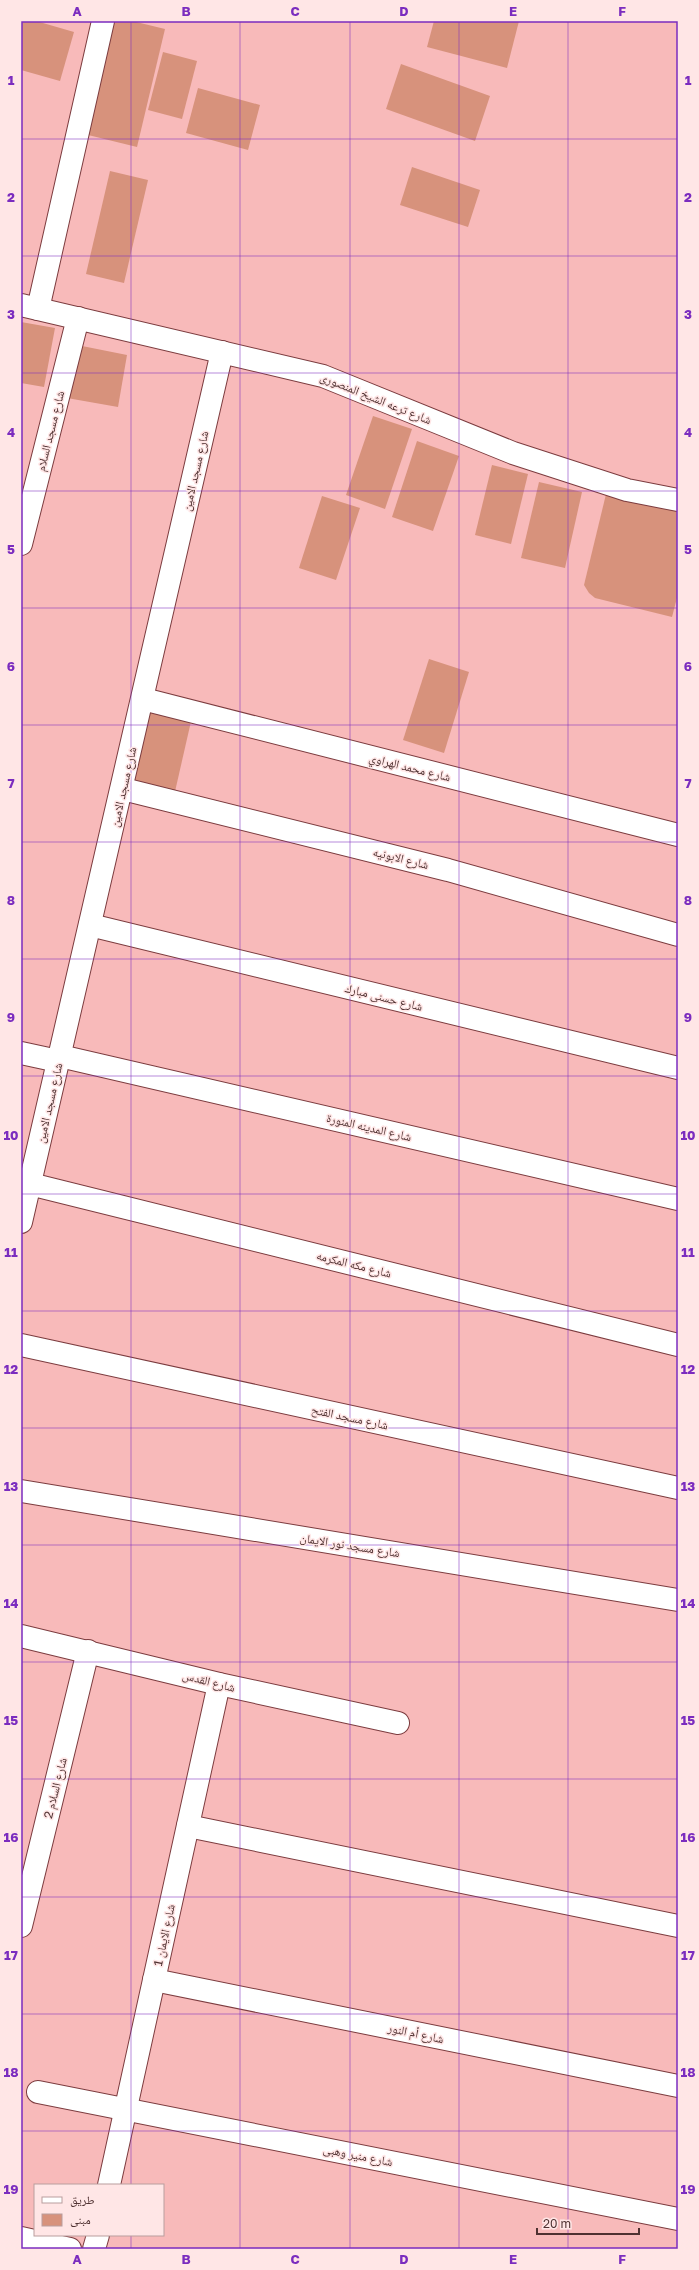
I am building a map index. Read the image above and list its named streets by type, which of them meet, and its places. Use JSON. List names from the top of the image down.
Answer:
{
  "streets": {
    "street": [
      "شارع ترعه الشيخ المنصورى",
      "شارع مسجد السلام",
      "شارع مسجد الامين",
      "شارع محمد الهراوي",
      "شارع الابونيه",
      "شارع حسنى مبارك",
      "شارع المدينه المنورة",
      "شارع مكه المكرمه",
      "شارع مسجد الفتح",
      "شارع مسجد نور الايمان",
      "شارع القدس",
      "شارع السلام 2",
      "شارع الايمان 1",
      "شارع أم النور",
      "شارع منير وهبى"
    ]
  },
  "crossings": [
    ["شارع ترعه الشيخ المنصورى", "شارع مسجد السلام"],
    ["شارع ترعه الشيخ المنصورى", "شارع مسجد الامين"],
    ["شارع مسجد الامين", "شارع محمد الهراوي"],
    ["شارع مسجد الامين", "شارع الابونيه"],
    ["شارع مسجد الامين", "شارع حسنى مبارك"],
    ["شارع مسجد الامين", "شارع المدينه المنورة"],
    ["شارع مسجد الامين", "شارع مكه المكرمه"],
    ["شارع القدس", "شارع السلام 2"],
    ["شارع القدس", "شارع الايمان 1"],
    ["شارع الايمان 1", "شارع أم النور"],
    ["شارع الايمان 1", "شارع منير وهبى"]
  ],
  "legend": ["طريق", "مبنى"],
  "scale_bar": "20 m",
  "grid": {
    "columns": [
      "A",
      "B",
      "C",
      "D",
      "E",
      "F"
    ],
    "rows": [
      "1",
      "2",
      "3",
      "4",
      "5",
      "6",
      "7",
      "8",
      "9",
      "10",
      "11",
      "12",
      "13",
      "14",
      "15",
      "16",
      "17",
      "18",
      "19"
    ]
  }
}
